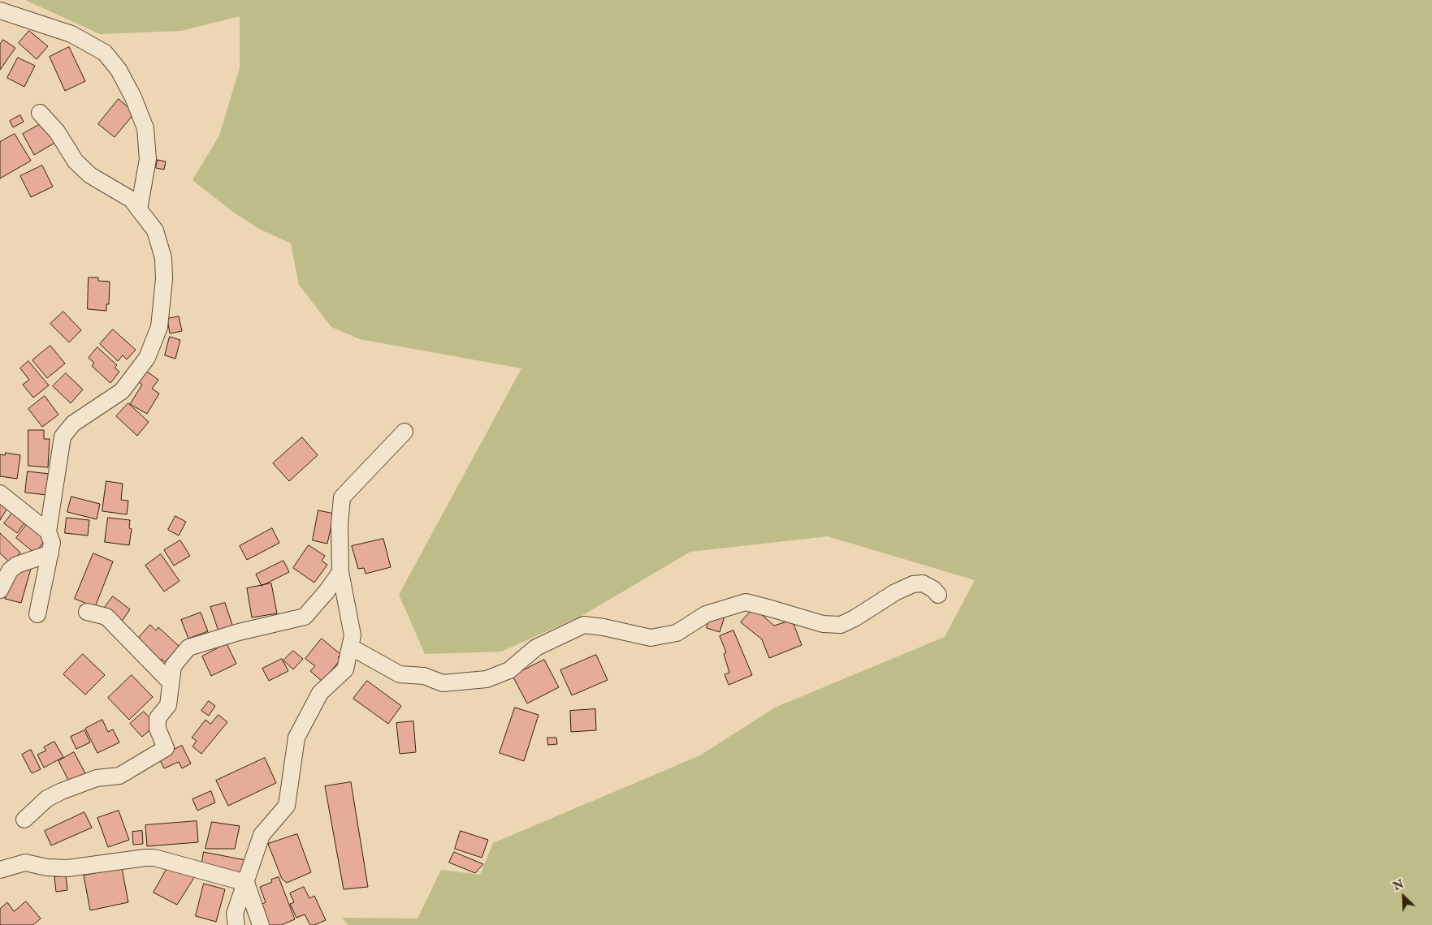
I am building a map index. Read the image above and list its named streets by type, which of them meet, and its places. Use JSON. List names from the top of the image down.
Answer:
{
  "north": "top left"
}
